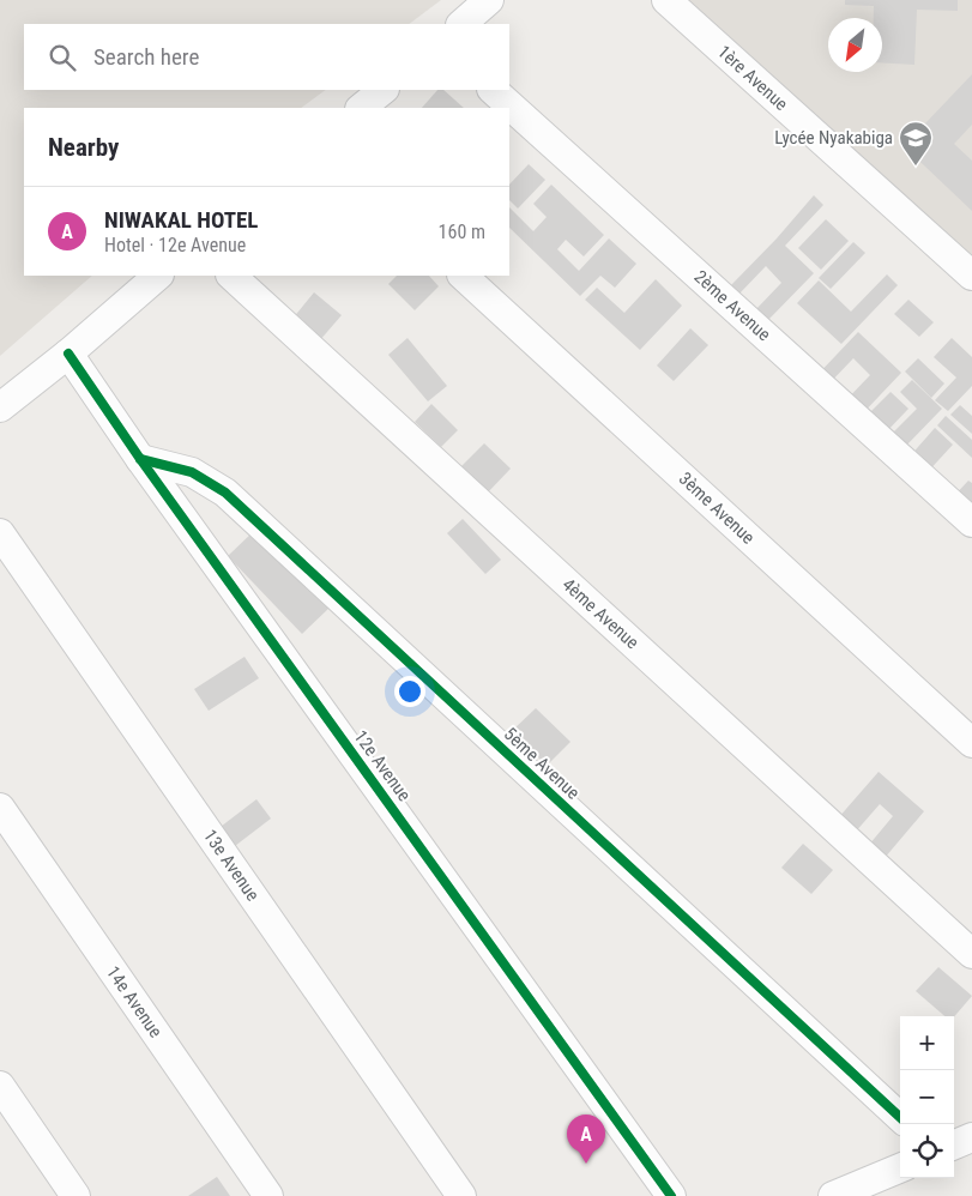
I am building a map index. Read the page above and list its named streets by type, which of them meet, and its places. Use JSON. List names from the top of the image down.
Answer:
{
  "streets": {
    "street": [
      "1ère Avenue",
      "2ème Avenue",
      "3ème Avenue",
      "4ème Avenue",
      "5ème Avenue",
      "12e Avenue",
      "13e Avenue",
      "14e Avenue"
    ]
  },
  "crossings": [
    ["5ème Avenue", "12e Avenue"]
  ],
  "places": {
    "school or university": ["Lycée Nyakabiga"]
  },
  "north": "bottom left",
  "page": {
    "search": "Search here",
    "heading": "Nearby",
    "list": [
      {
        "mark": "A",
        "name": "NIWAKAL HOTEL",
        "note": "Hotel · 12e Avenue",
        "value": "160 m"
      }
    ],
    "map_buttons": ["+", "−"],
    "pins": "A"
  }
}
